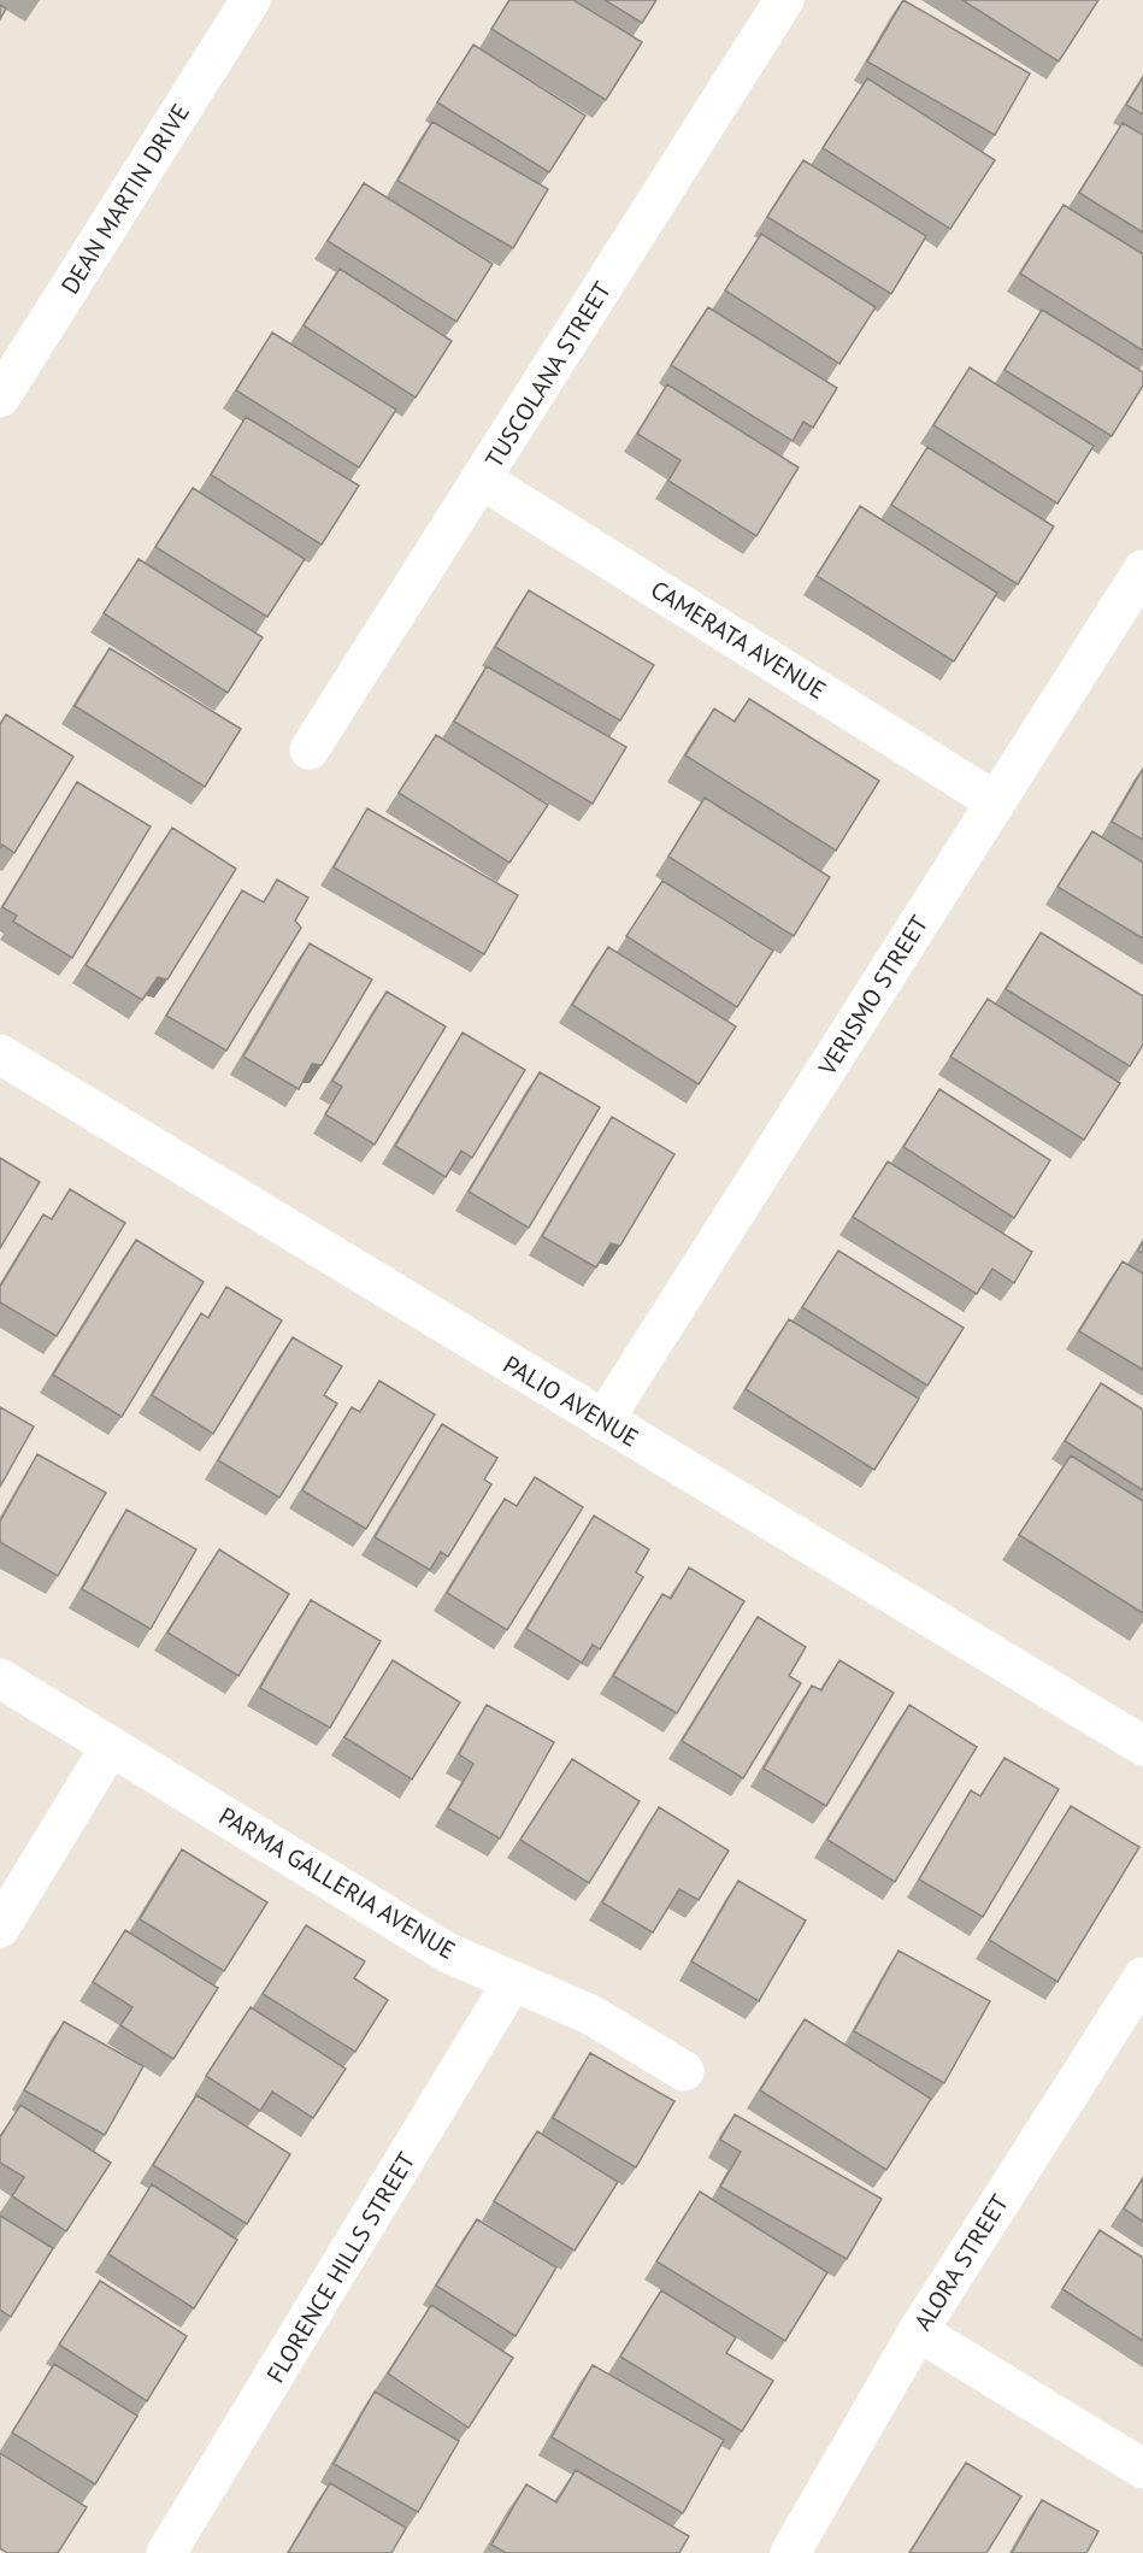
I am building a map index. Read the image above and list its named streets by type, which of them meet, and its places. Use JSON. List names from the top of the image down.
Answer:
{
  "streets": {
    "street": [
      "DEAN MARTIN DRIVE",
      "TUSCOLANA STREET",
      "CAMERATA AVENUE",
      "VERISMO STREET",
      "PALIO AVENUE",
      "PARMA GALLERIA AVENUE",
      "ALORA STREET",
      "FLORENCE HILLS STREET"
    ]
  },
  "crossings": [
    ["TUSCOLANA STREET", "CAMERATA AVENUE"],
    ["CAMERATA AVENUE", "VERISMO STREET"],
    ["VERISMO STREET", "PALIO AVENUE"],
    ["PARMA GALLERIA AVENUE", "FLORENCE HILLS STREET"]
  ]
}
